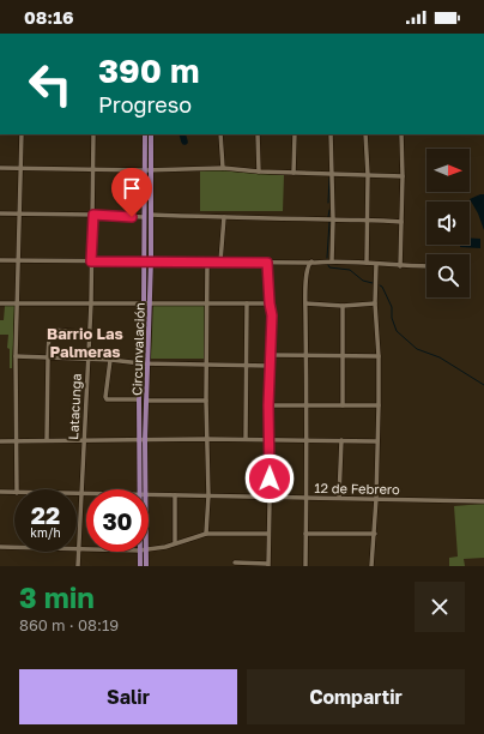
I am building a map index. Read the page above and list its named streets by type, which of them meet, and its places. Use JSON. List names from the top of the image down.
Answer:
{
  "streets": {
    "main road": ["Circunvalación"],
    "street": ["Latacunga", "12 de Febrero"]
  },
  "crossings": [
    ["Latacunga", "12 de Febrero"]
  ],
  "districts": ["Barrio Las Palmeras"],
  "north": "right",
  "page": {
    "status": "08:16",
    "turn": ["390 m", "Progreso"],
    "speed": "22 km/h",
    "limit": "30",
    "heading": ["3 min", "860 m · 08:19"],
    "buttons": ["Salir", "Compartir"]
  }
}
